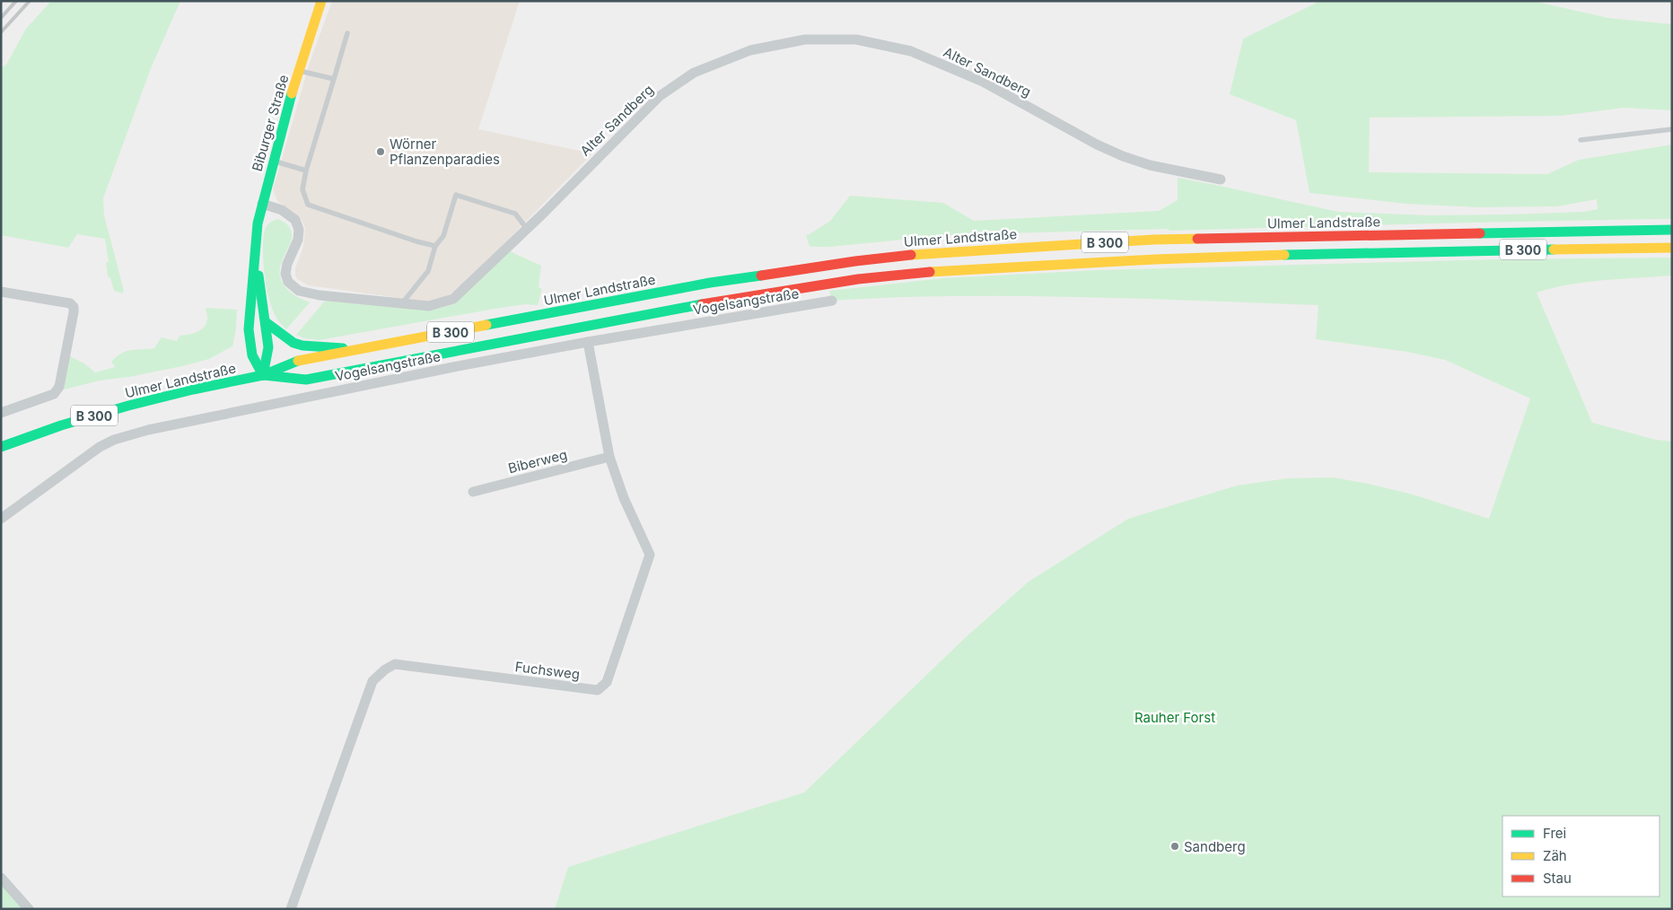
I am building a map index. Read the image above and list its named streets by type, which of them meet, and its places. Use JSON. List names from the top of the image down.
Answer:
{
  "streets": {
    "main road": ["Biburger Straße", "Ulmer Landstraße", "B 300"],
    "street": [
      "Alter Sandberg",
      "Vogelsangstraße",
      "Biberweg",
      "Fuchsweg"
    ]
  },
  "crossings": [
    ["Alter Sandberg", "Biburger Straße"],
    ["Biburger Straße", "Ulmer Landstraße"],
    ["Vogelsangstraße", "Fuchsweg"],
    ["Biberweg", "Fuchsweg"]
  ],
  "parks": ["Rauher Forst"],
  "places": ["Wörner Pflanzenparadies", "Sandberg"],
  "legend": ["Frei", "Zäh", "Stau"]
}
